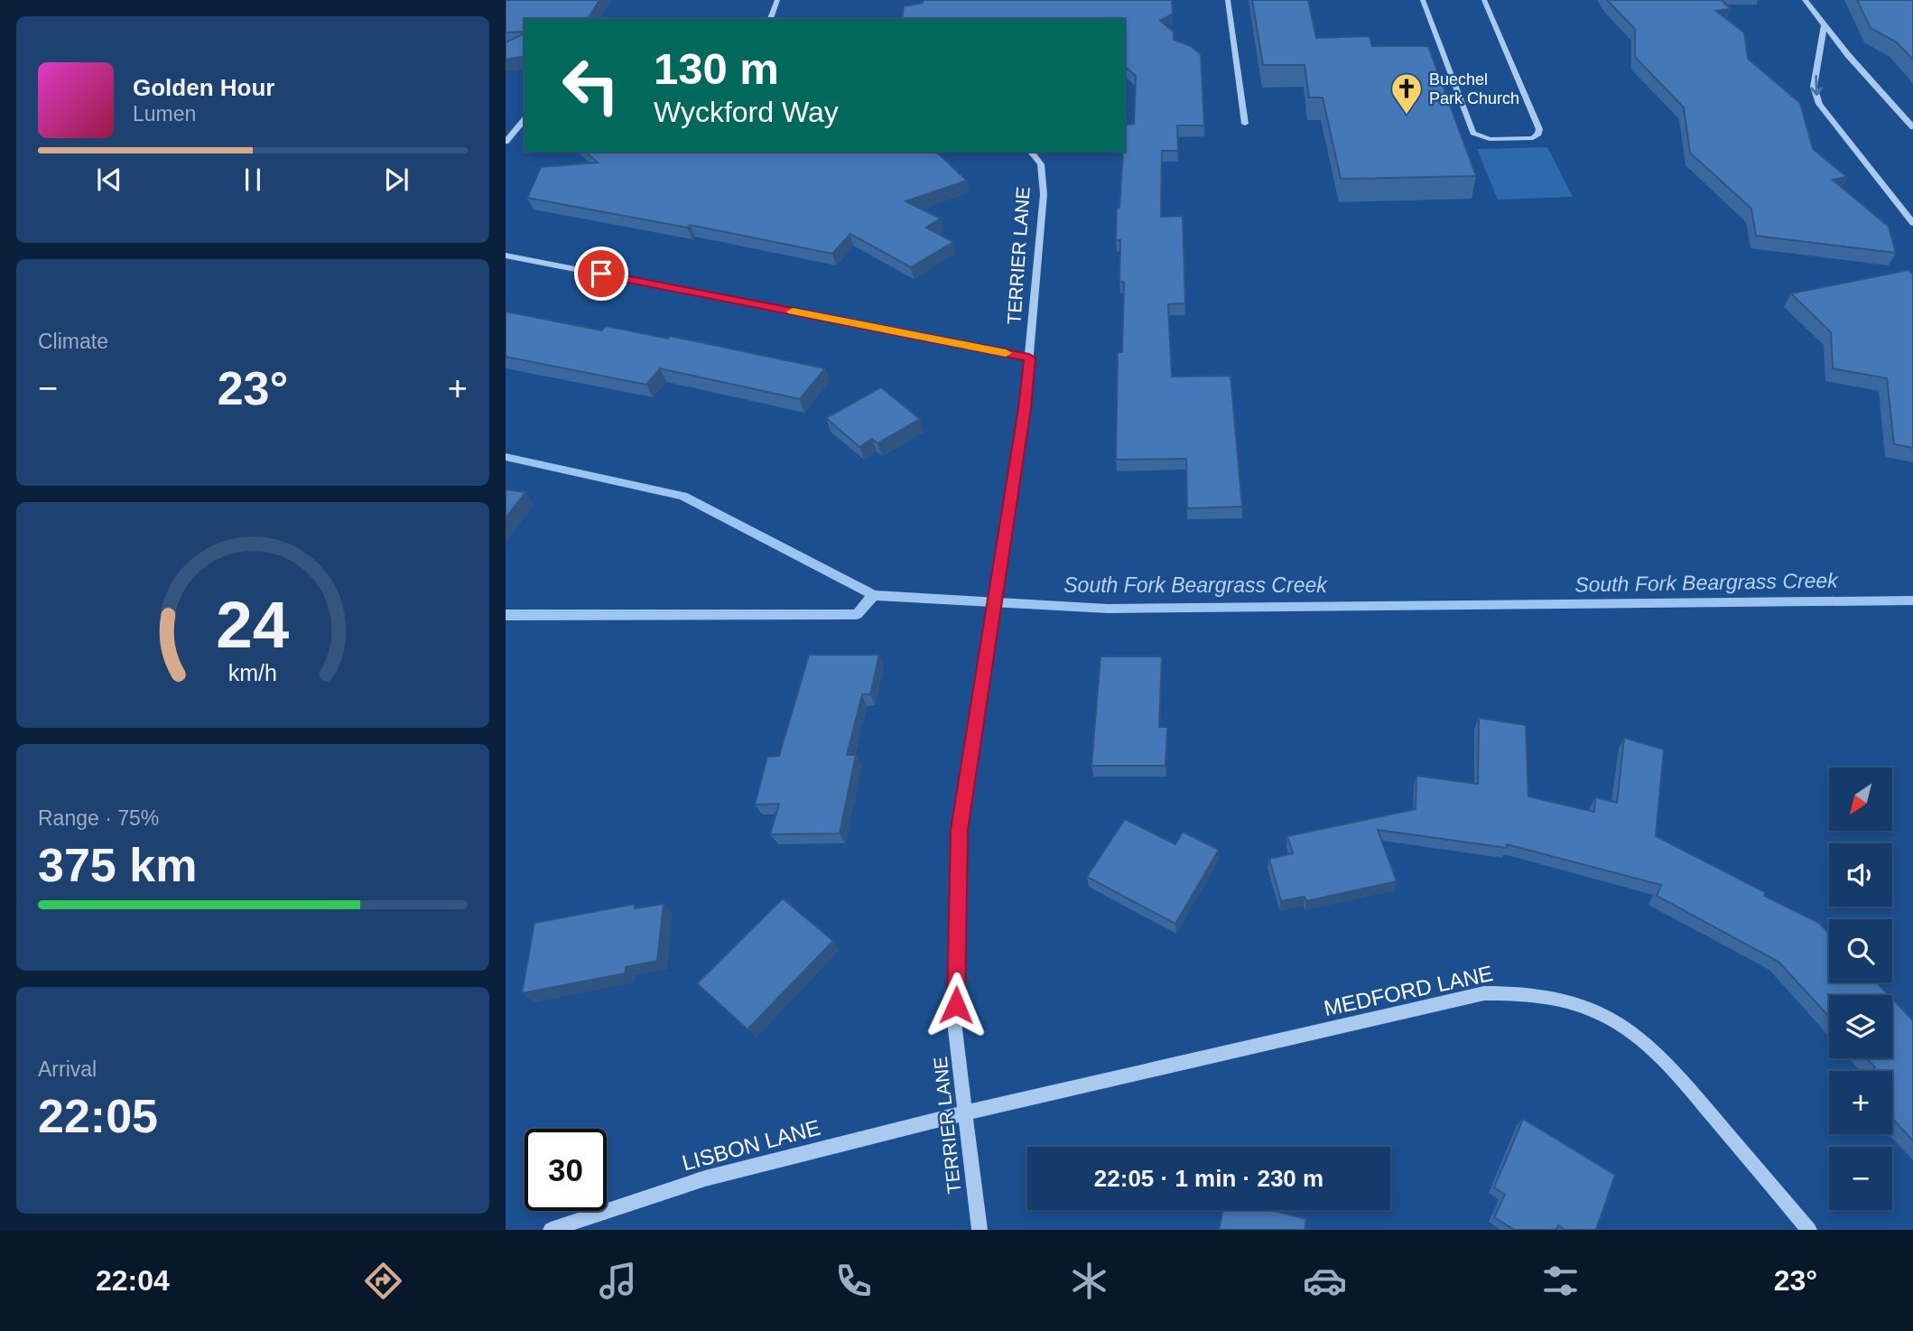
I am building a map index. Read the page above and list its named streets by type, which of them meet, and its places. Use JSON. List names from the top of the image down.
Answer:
{
  "streets": {
    "street": ["TERRIER LANE", "MEDFORD LANE", "LISBON LANE"]
  },
  "crossings": [
    ["TERRIER LANE", "MEDFORD LANE"],
    ["TERRIER LANE", "LISBON LANE"],
    ["MEDFORD LANE", "LISBON LANE"]
  ],
  "water": ["South Fork Beargrass Creek"],
  "places": {
    "church": ["Buechel Park Church"]
  },
  "north": "bottom left",
  "page": {
    "turn": ["130 m", "Wyckford Way"],
    "song": ["Golden Hour", "Lumen"],
    "tile": [
      "Climate",
      ["Range · 75%", "375 km"],
      ["Arrival", "22:05"]
    ],
    "heat": ["−", "23°", "+"],
    "map_buttons": ["+", "−"],
    "limit": "30",
    "trip": "22:05 · 1 min · 230 m",
    "tabs": ["22:04", "23°"],
    "gauge": ["24", "km/h"]
  }
}
